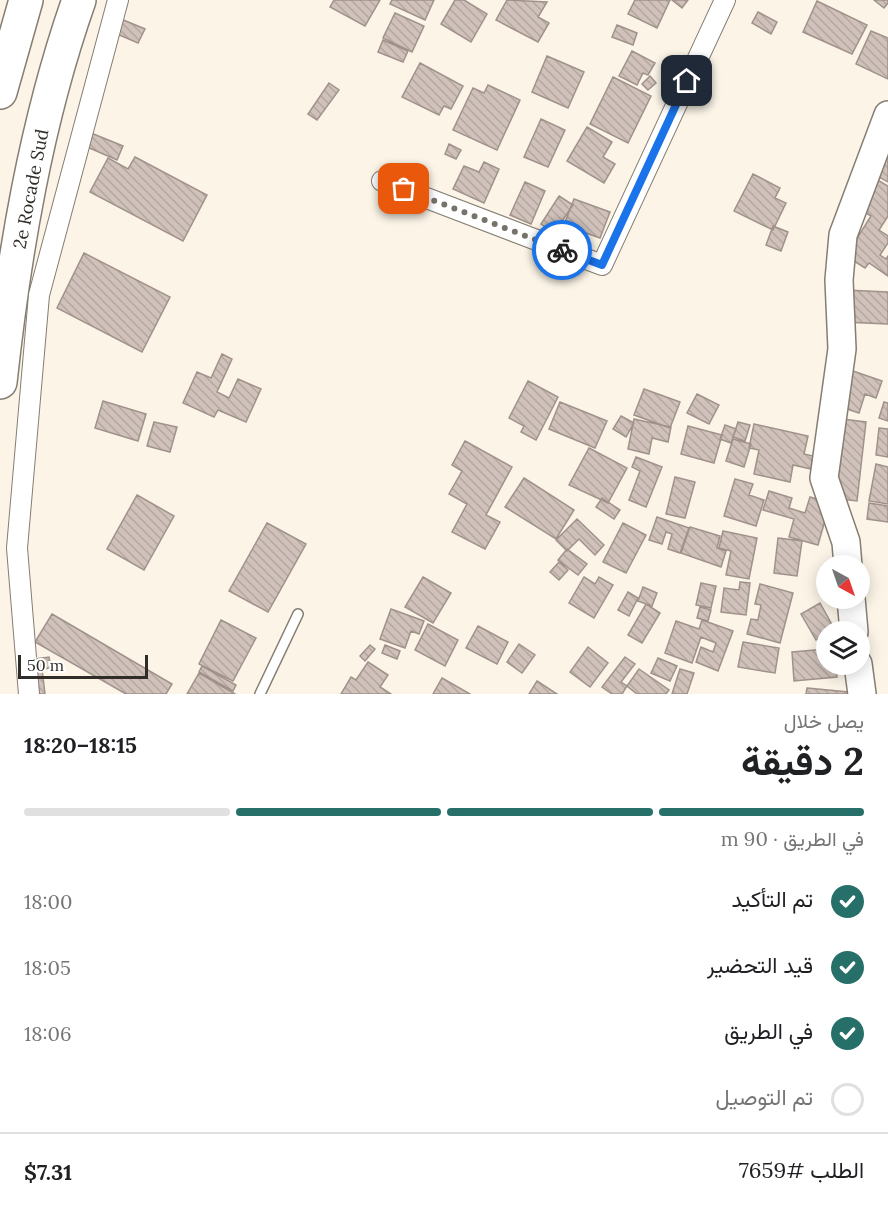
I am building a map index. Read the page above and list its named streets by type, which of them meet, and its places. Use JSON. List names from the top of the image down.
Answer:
{
  "streets": {
    "highway": ["2e Rocade Sud"]
  },
  "scale_bar": "50 m",
  "north": "bottom right",
  "page": {
    "scale": "50 m",
    "heading": ["2 دقيقة", "يصل خلال", "18:15–18:20"],
    "panel": ["الطلب #7659", "$7.31"],
    "bar": "في الطريق · 90 m",
    "list": [
      ["تم التأكيد", "18:00"],
      ["قيد التحضير", "18:05"],
      ["في الطريق", "18:06"],
      "تم التوصيل"
    ]
  }
}
